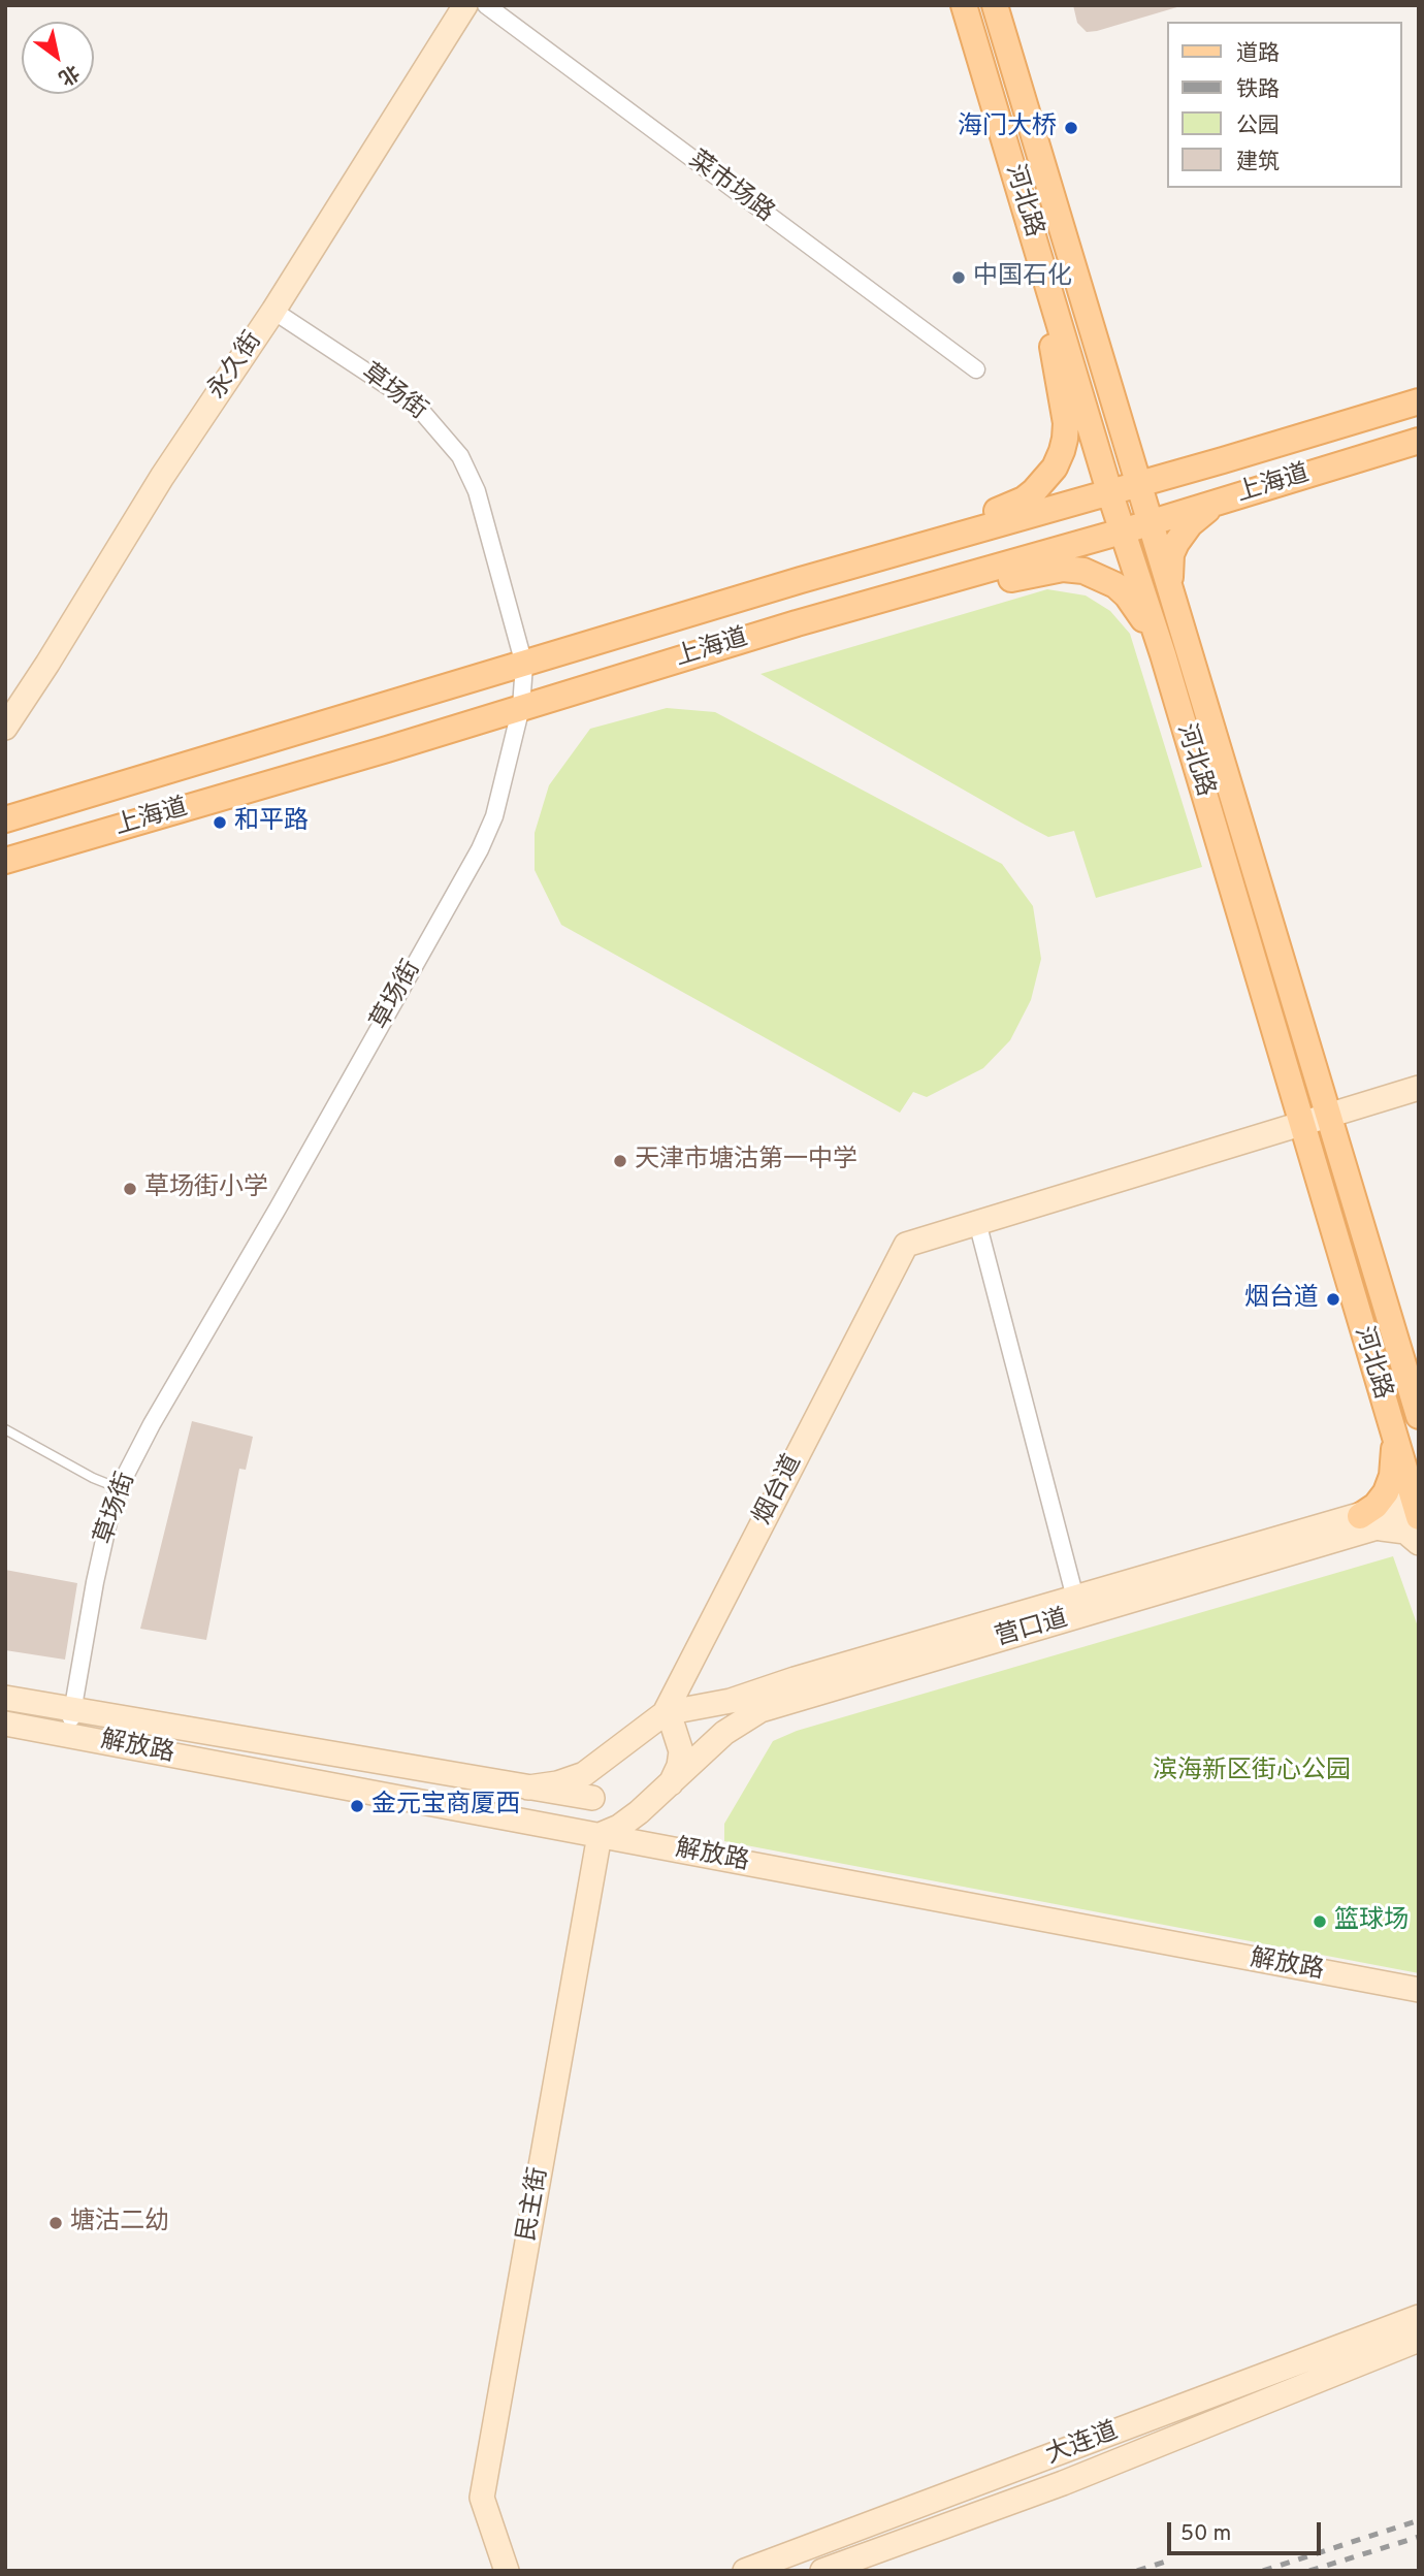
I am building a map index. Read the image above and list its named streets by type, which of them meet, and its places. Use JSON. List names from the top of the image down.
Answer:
{
  "streets": {
    "main road": ["河北路", "上海道"],
    "street": [
      "菜市场路",
      "永久街",
      "草场街",
      "烟台道",
      "营口道",
      "解放路",
      "民主街",
      "大连道"
    ]
  },
  "crossings": [
    ["河北路", "上海道"],
    ["河北路", "烟台道"],
    ["永久街", "草场街"],
    ["草场街", "上海道"],
    ["草场街", "解放路"],
    ["烟台道", "营口道"],
    ["营口道", "解放路"],
    ["营口道", "民主街"],
    ["解放路", "民主街"]
  ],
  "parks": ["滨海新区街心公园"],
  "places": [
    "海门大桥",
    "中国石化",
    "和平路",
    "天津市塘沽第一中学",
    "草场街小学",
    "烟台道",
    "金元宝商厦西",
    "篮球场",
    "塘沽二幼"
  ],
  "legend": [
    "道路",
    "铁路",
    "公园",
    "建筑"
  ],
  "scale_bar": "50 m",
  "north": "bottom right"
}
